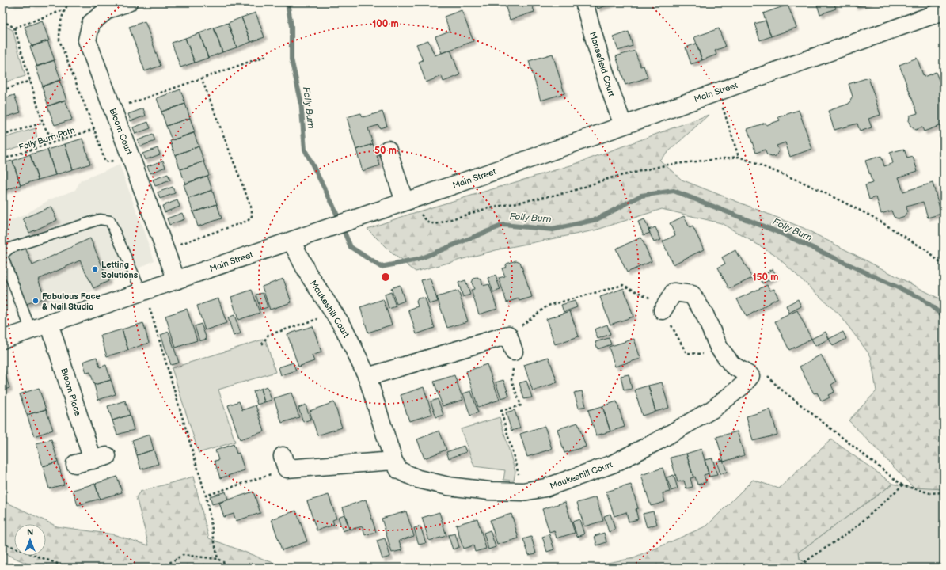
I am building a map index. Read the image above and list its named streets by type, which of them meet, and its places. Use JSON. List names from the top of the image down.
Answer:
{
  "streets": {
    "street": [
      "Mansefield Court",
      "Main Street",
      "Bloom Court",
      "Maukeshill Court",
      "Bloom Place"
    ],
    "path": ["Folly Burn Path"]
  },
  "crossings": [
    ["Mansefield Court", "Main Street"],
    ["Main Street", "Bloom Court"],
    ["Main Street", "Maukeshill Court"],
    ["Main Street", "Bloom Place"]
  ],
  "water": ["Folly Burn"],
  "places": ["Letting Solutions", "Fabulous Face & Nail Studio"],
  "north": "top",
  "rings": ["100 m", "50 m", "150 m"]
}
